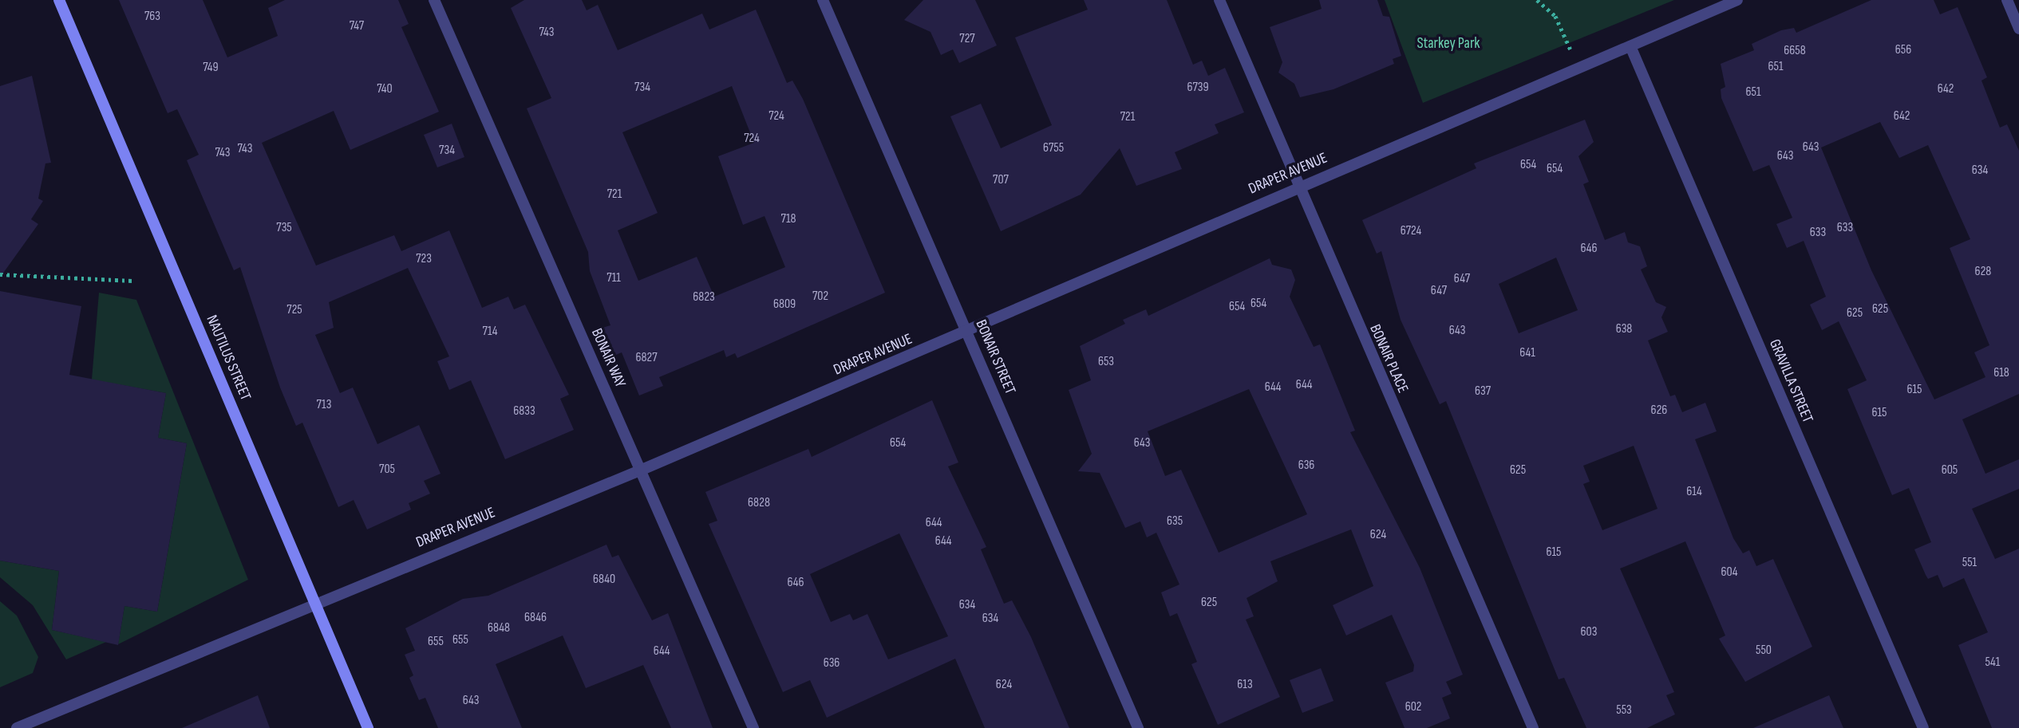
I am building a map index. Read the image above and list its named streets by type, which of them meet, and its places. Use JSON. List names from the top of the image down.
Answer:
{
  "streets": {
    "main road": ["NAUTILUS STREET"],
    "street": [
      "DRAPER AVENUE",
      "BONAIR STREET",
      "BONAIR WAY",
      "BONAIR PLACE",
      "GRAVILLA STREET"
    ]
  },
  "crossings": [
    ["DRAPER AVENUE", "BONAIR STREET"],
    ["DRAPER AVENUE", "NAUTILUS STREET"],
    ["DRAPER AVENUE", "BONAIR WAY"],
    ["DRAPER AVENUE", "BONAIR PLACE"],
    ["DRAPER AVENUE", "GRAVILLA STREET"]
  ],
  "parks": ["Starkey Park"],
  "house_numbers": [
    "763",
    "747",
    "743",
    "727",
    "656",
    "6658",
    "651",
    "749",
    "734",
    "6739",
    "740",
    "642",
    "651",
    "724",
    "642",
    "721",
    "724",
    "643",
    "6755",
    "743",
    "734",
    "743",
    "643",
    "654",
    "654",
    "634",
    "707",
    "721",
    "718",
    "735",
    "633",
    "6724",
    "633",
    "646",
    "723",
    "628",
    "711",
    "647",
    "647",
    "702",
    "6823",
    "654",
    "6809",
    "654",
    "625",
    "725",
    "625",
    "638",
    "643",
    "714",
    "641",
    "6827",
    "653",
    "618",
    "644",
    "644",
    "615",
    "637",
    "713",
    "626",
    "6833",
    "615",
    "654",
    "643",
    "636",
    "705",
    "625",
    "605",
    "614",
    "6828",
    "635",
    "644",
    "624",
    "644",
    "615",
    "551",
    "604",
    "6840",
    "646",
    "625",
    "634",
    "6846",
    "634",
    "6848",
    "603",
    "655",
    "655",
    "550",
    "644",
    "541",
    "636",
    "624",
    "613",
    "643",
    "602",
    "553"
  ]
}
